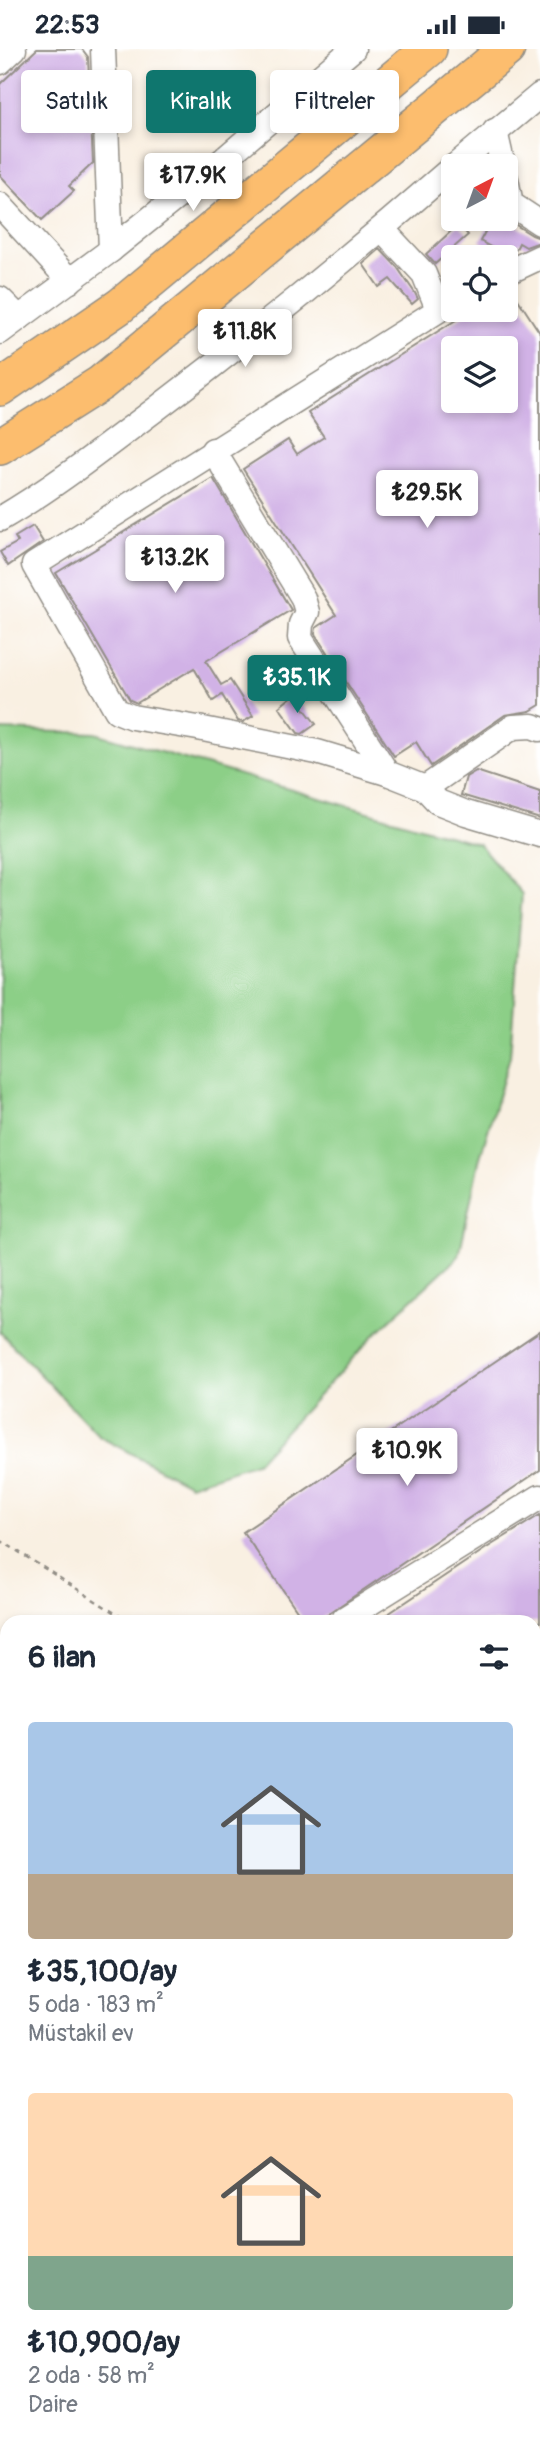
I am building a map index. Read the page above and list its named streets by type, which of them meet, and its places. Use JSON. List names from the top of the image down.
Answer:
{
  "north": "top right",
  "page": {
    "status": "22:53",
    "chip": ["Satılık", "Kiralık", "Filtreler"],
    "price": [
      "₺17.9K",
      "₺11.8K",
      "₺29.5K",
      "₺13.2K",
      "₺35.1K",
      "₺10.9K"
    ],
    "heading": "6 ilan",
    "list": [
      {
        "name": "₺35,100/ay",
        "note": "5 oda · 183 m² · Müstakil ev"
      },
      {
        "name": "₺10,900/ay",
        "note": "2 oda · 58 m² · Daire"
      }
    ]
  }
}
